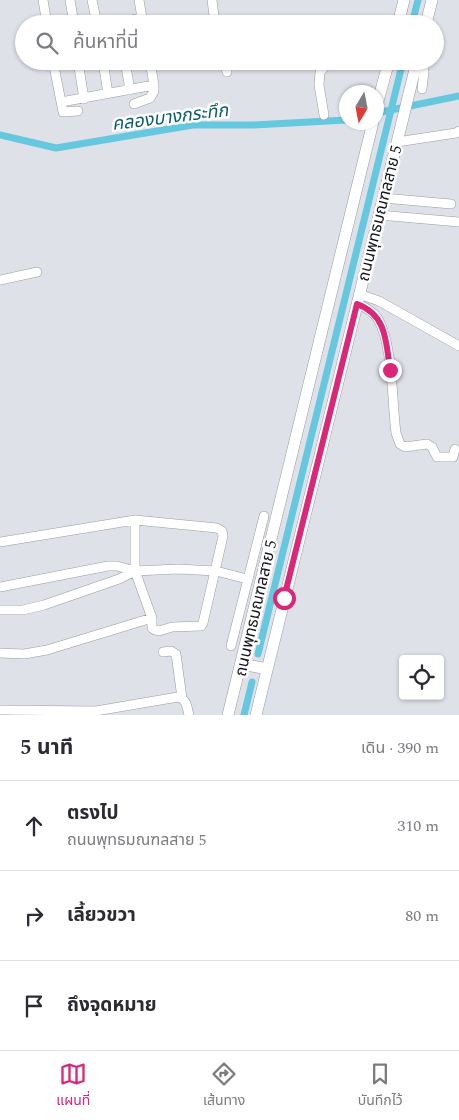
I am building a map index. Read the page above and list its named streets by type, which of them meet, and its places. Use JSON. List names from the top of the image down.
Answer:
{
  "streets": {
    "main road": ["ถนนพุทธมณฑลสาย 5"]
  },
  "water": ["คลองบางกระทึก"],
  "north": "bottom",
  "page": {
    "search": "ค้นหาที่นี่",
    "heading": ["5 นาที", "เดิน · 390 m"],
    "list": [
      ["ตรงไป", "ถนนพุทธมณฑลสาย 5", "310 m"],
      ["เลี้ยวขวา", "80 m"],
      "ถึงจุดหมาย"
    ],
    "nav": ["แผนที่", "เส้นทาง", "บันทึกไว้"]
  }
}
